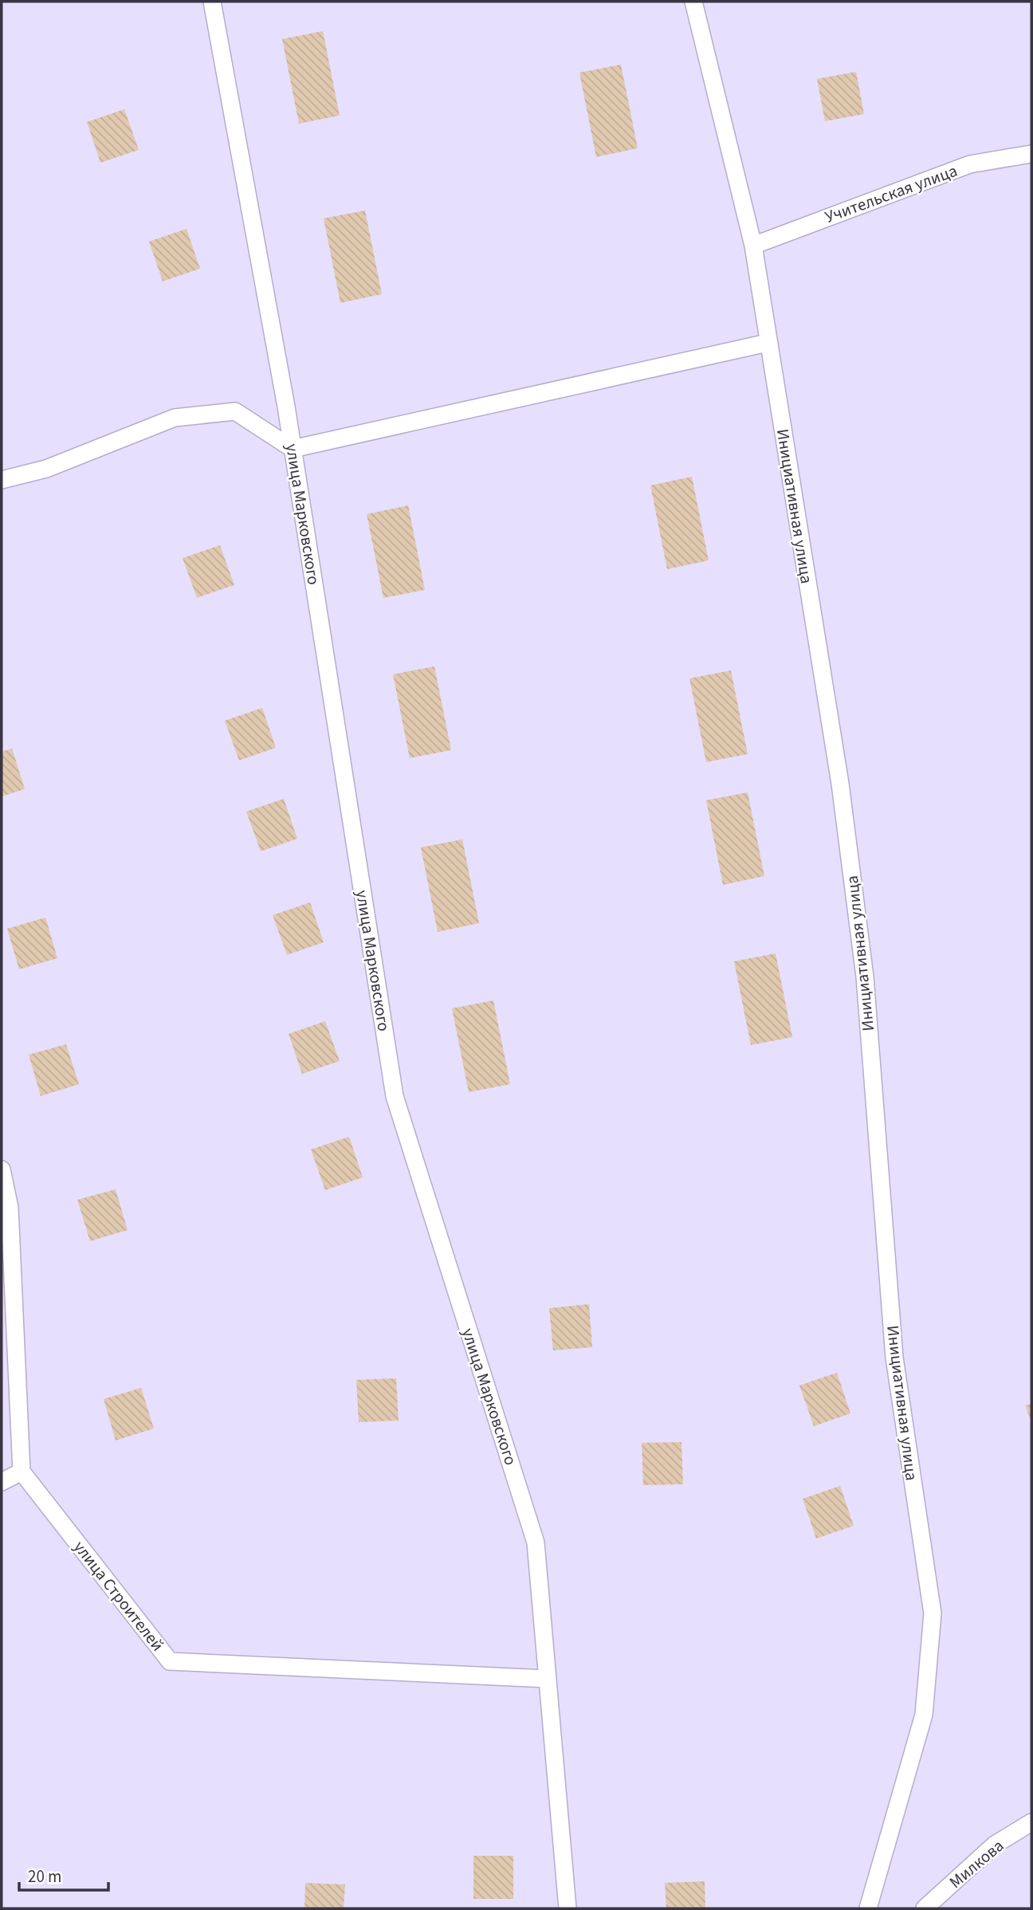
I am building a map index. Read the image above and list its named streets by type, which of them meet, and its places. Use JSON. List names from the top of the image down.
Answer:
{
  "streets": {
    "lane": [
      "Учительская улица",
      "Инициативная улица",
      "улица Марковского",
      "улица Строителей",
      "Милкова"
    ]
  },
  "crossings": [
    ["Учительская улица", "Инициативная улица"],
    ["улица Марковского", "улица Строителей"]
  ],
  "scale_bar": "20 m"
}
